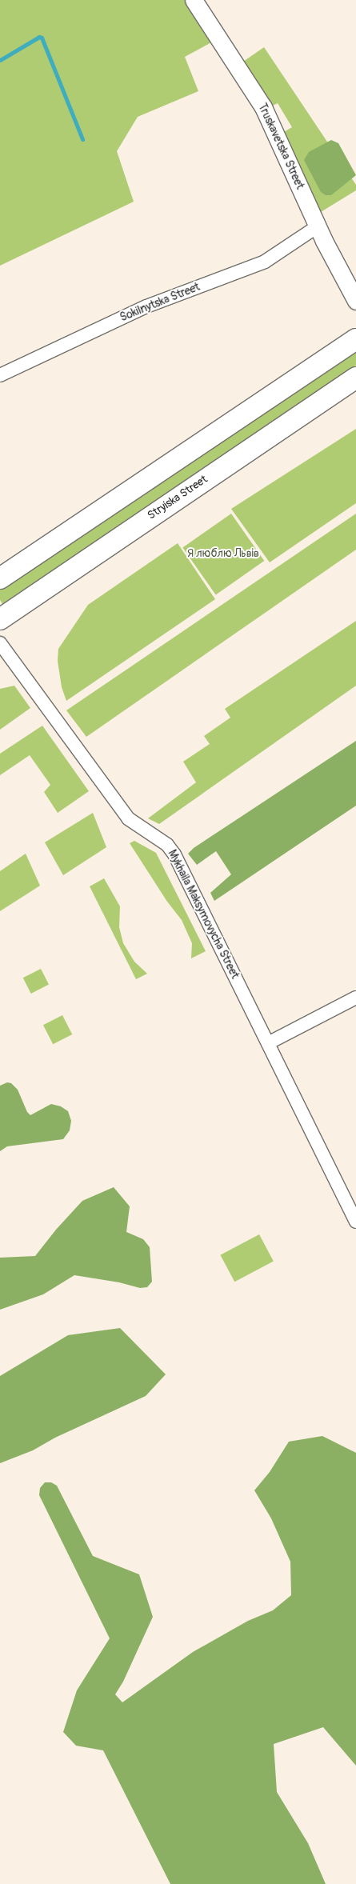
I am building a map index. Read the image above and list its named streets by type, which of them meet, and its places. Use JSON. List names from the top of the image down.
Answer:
{
  "streets": {
    "main road": ["Stryiska Street"],
    "street": ["Truskavetska Street", "Sokilnytska Street", "Mykhaila Maksymovycha Street"]
  },
  "crossings": [
    ["Truskavetska Street", "Sokilnytska Street"]
  ],
  "parks": ["Я люблю Львів"]
}
